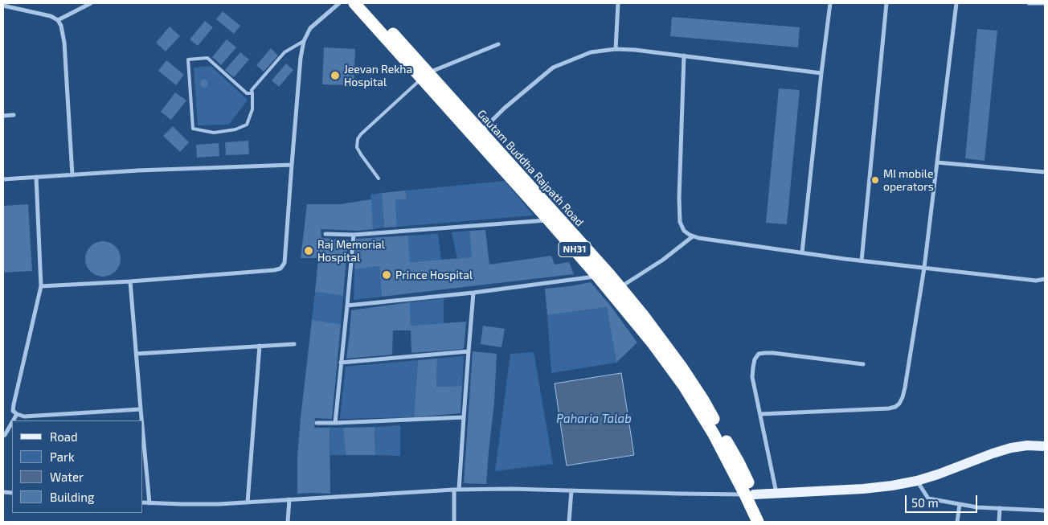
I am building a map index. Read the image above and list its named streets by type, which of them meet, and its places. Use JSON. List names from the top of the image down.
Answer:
{
  "streets": {
    "highway": ["Gautam Buddha Rajpath Road", "NH31"]
  },
  "crossings": [
    ["Gautam Buddha Rajpath Road", "NH31"]
  ],
  "water": ["Paharia Talab"],
  "places": [
    "Jeevan Rekha Hospital",
    "MI mobile operators",
    "Raj Memorial Hospital",
    "Prince Hospital"
  ],
  "legend": [
    "Road",
    "Park",
    "Water",
    "Building"
  ],
  "scale_bar": "50 m"
}
